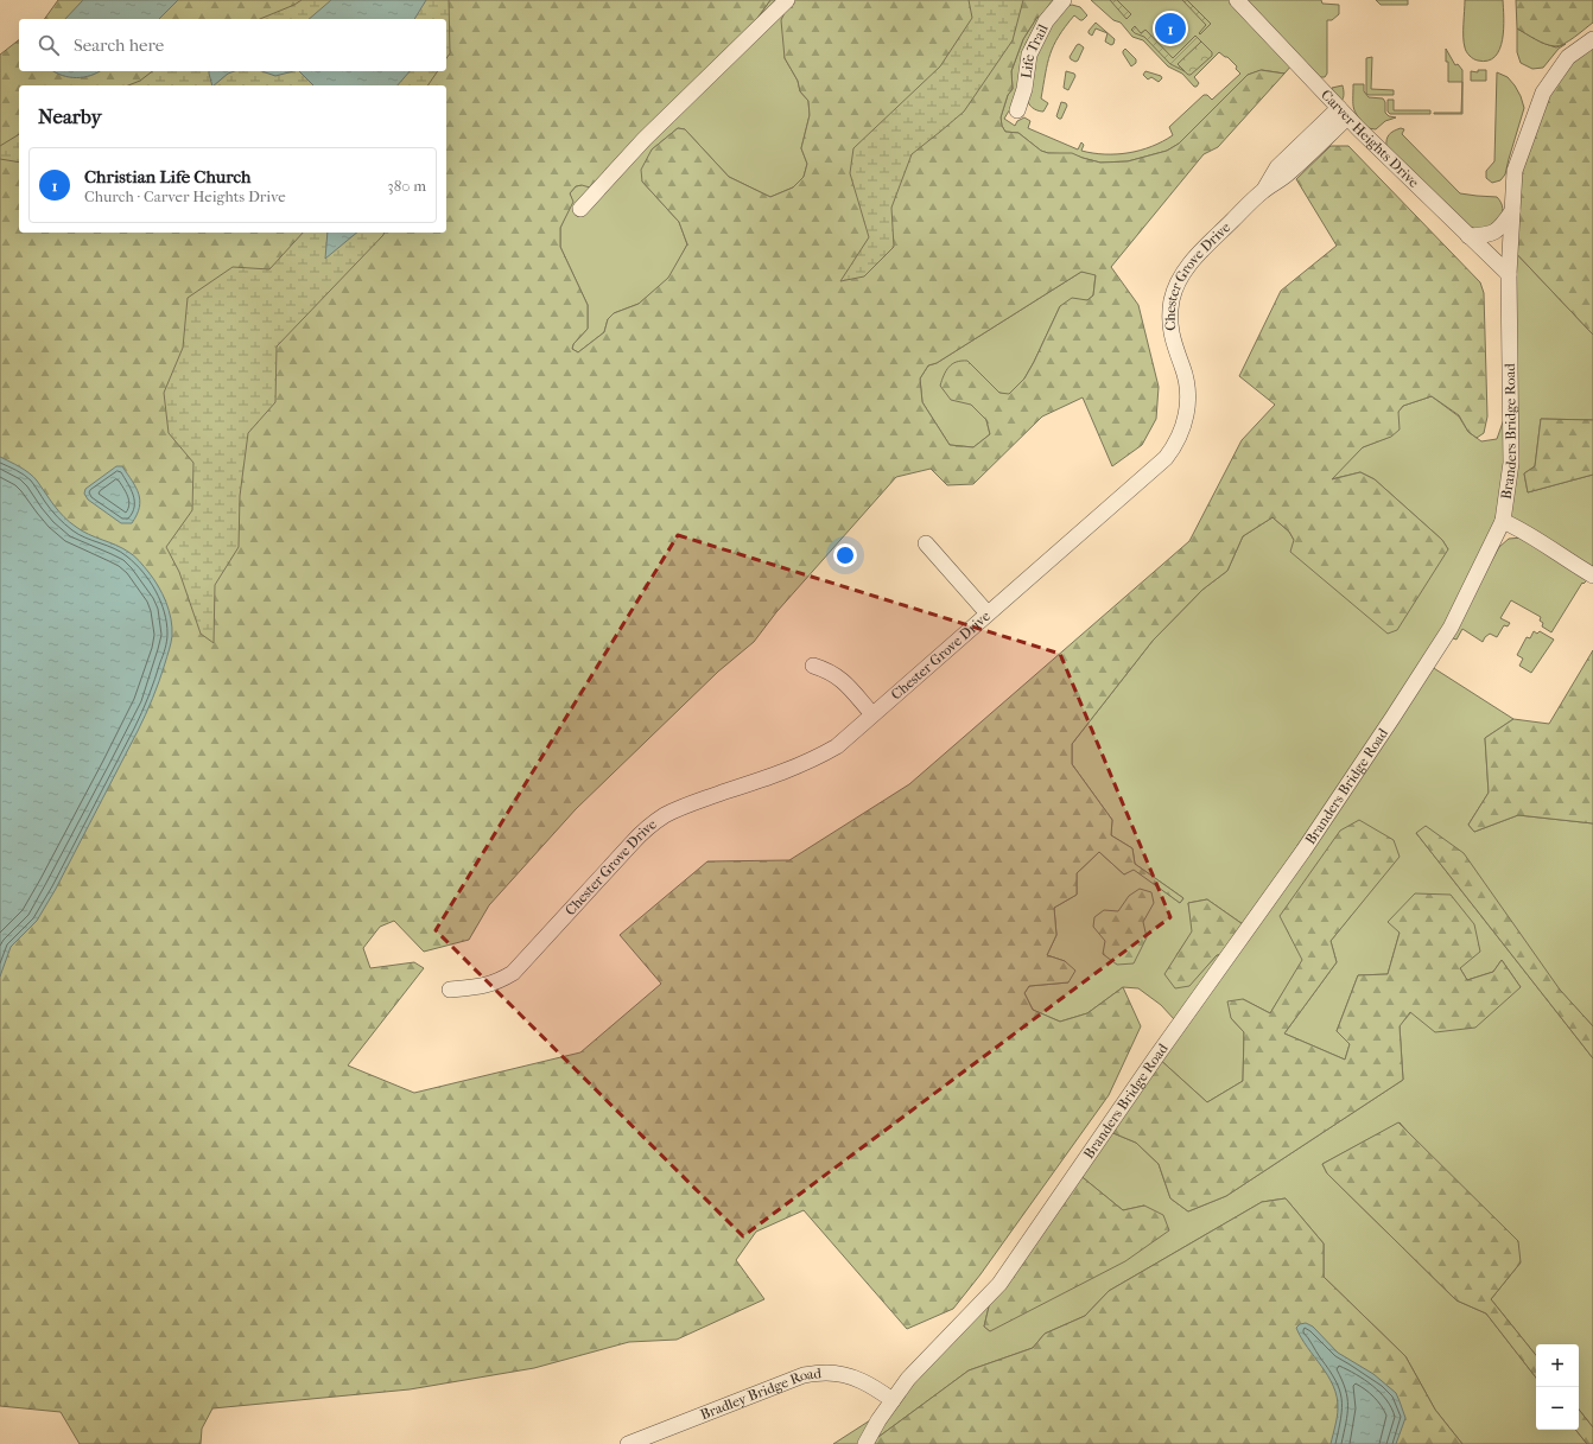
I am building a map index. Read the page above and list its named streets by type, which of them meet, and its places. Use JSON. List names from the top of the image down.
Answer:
{
  "streets": {
    "street": [
      "Life Trail",
      "Carver Heights Drive",
      "Chester Grove Drive",
      "Branders Bridge Road",
      "Bradley Bridge Road"
    ]
  },
  "crossings": [
    ["Carver Heights Drive", "Chester Grove Drive"],
    ["Carver Heights Drive", "Branders Bridge Road"],
    ["Branders Bridge Road", "Bradley Bridge Road"]
  ],
  "page": {
    "pins": "1",
    "search": "Search here",
    "heading": "Nearby",
    "list": [
      {
        "mark": "1",
        "name": "Christian Life Church",
        "note": "Church · Carver Heights Drive",
        "value": "380 m"
      }
    ],
    "map_buttons": ["+", "−"]
  }
}
